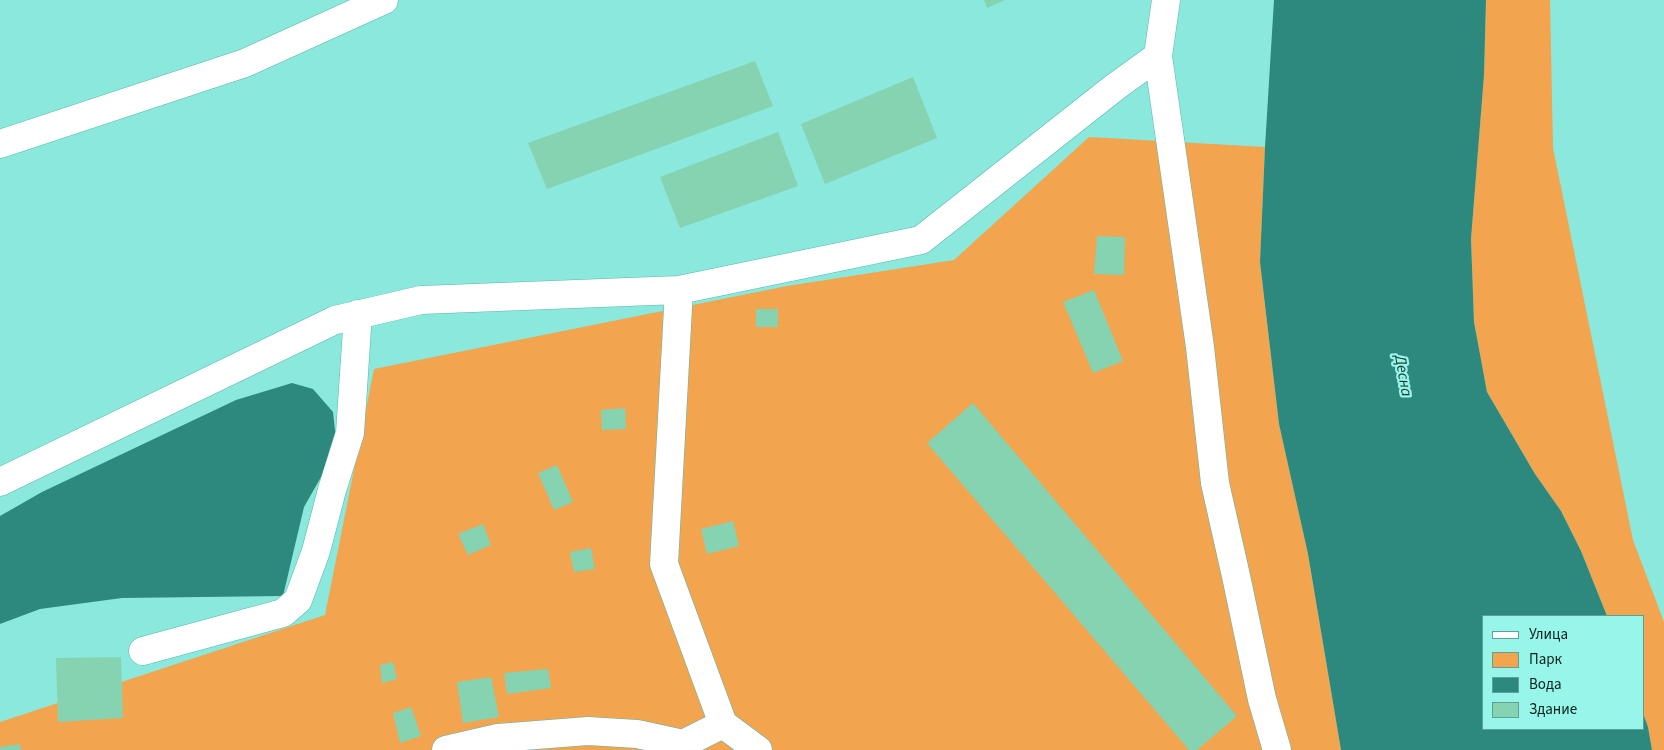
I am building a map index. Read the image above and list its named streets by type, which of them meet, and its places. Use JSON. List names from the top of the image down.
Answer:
{
  "water": ["Десна"],
  "legend": [
    "Улица",
    "Парк",
    "Вода",
    "Здание"
  ]
}
